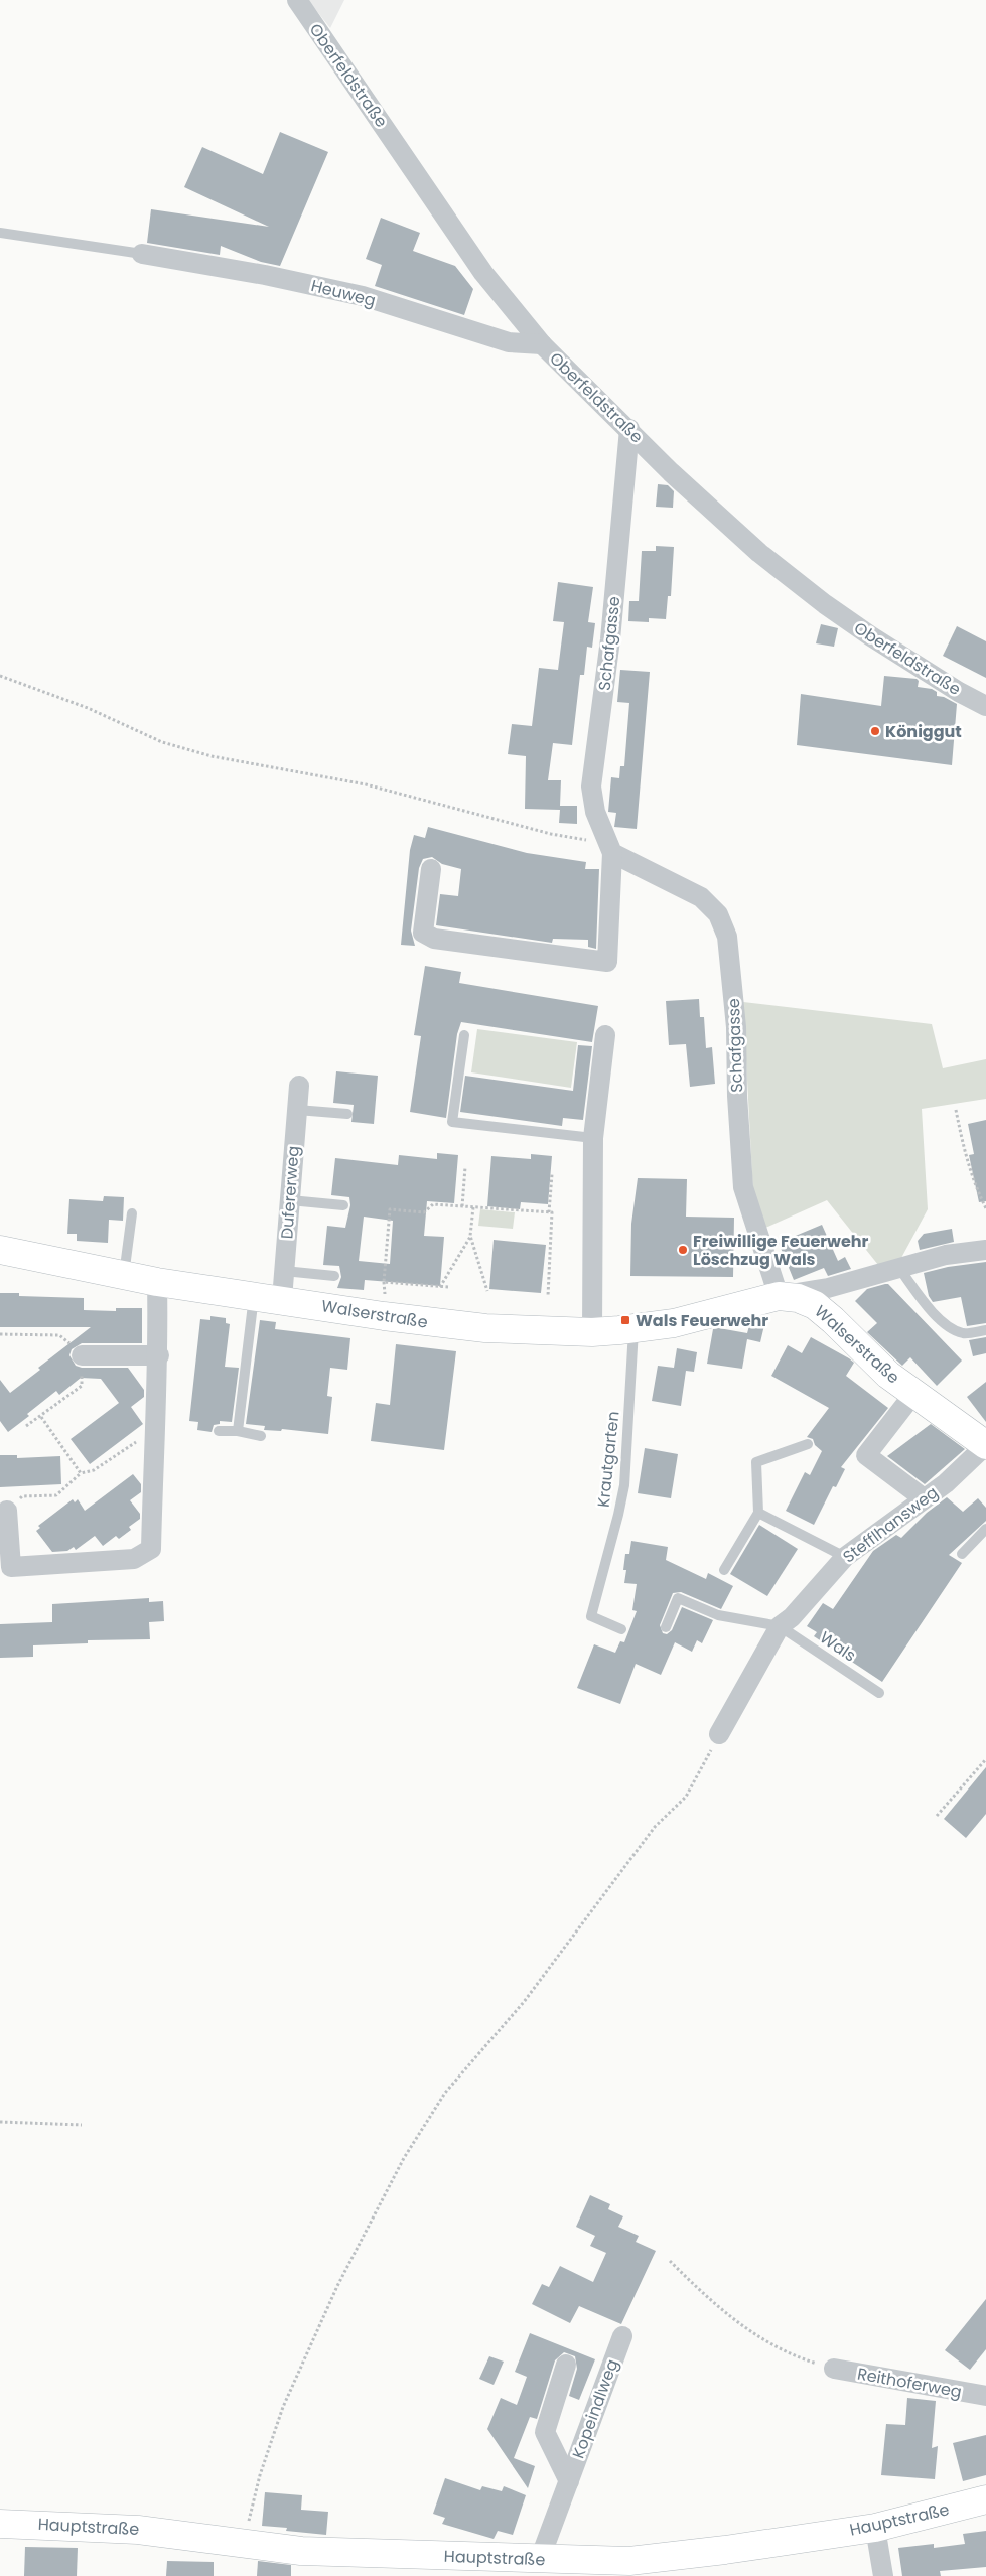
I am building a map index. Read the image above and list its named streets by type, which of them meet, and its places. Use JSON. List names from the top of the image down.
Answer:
{
  "streets": {
    "street": [
      "Oberfeldstraße",
      "Heuweg",
      "Schafgasse",
      "Dufererweg",
      "Walserstraße",
      "Stefflhansweg",
      "Reithoferweg",
      "Kopeindlweg",
      "Hauptstraße"
    ],
    "lane": ["Krautgarten", "Wals"]
  },
  "crossings": [
    ["Oberfeldstraße", "Heuweg"],
    ["Oberfeldstraße", "Schafgasse"],
    ["Schafgasse", "Walserstraße"],
    ["Dufererweg", "Walserstraße"],
    ["Walserstraße", "Krautgarten"],
    ["Walserstraße", "Stefflhansweg"],
    ["Stefflhansweg", "Wals"],
    ["Kopeindlweg", "Hauptstraße"]
  ],
  "places": {
    "other": ["Königgut", "Freiwillige Feuerwehr Löschzug Wals"],
    "transit": ["Wals Feuerwehr"]
  }
}
